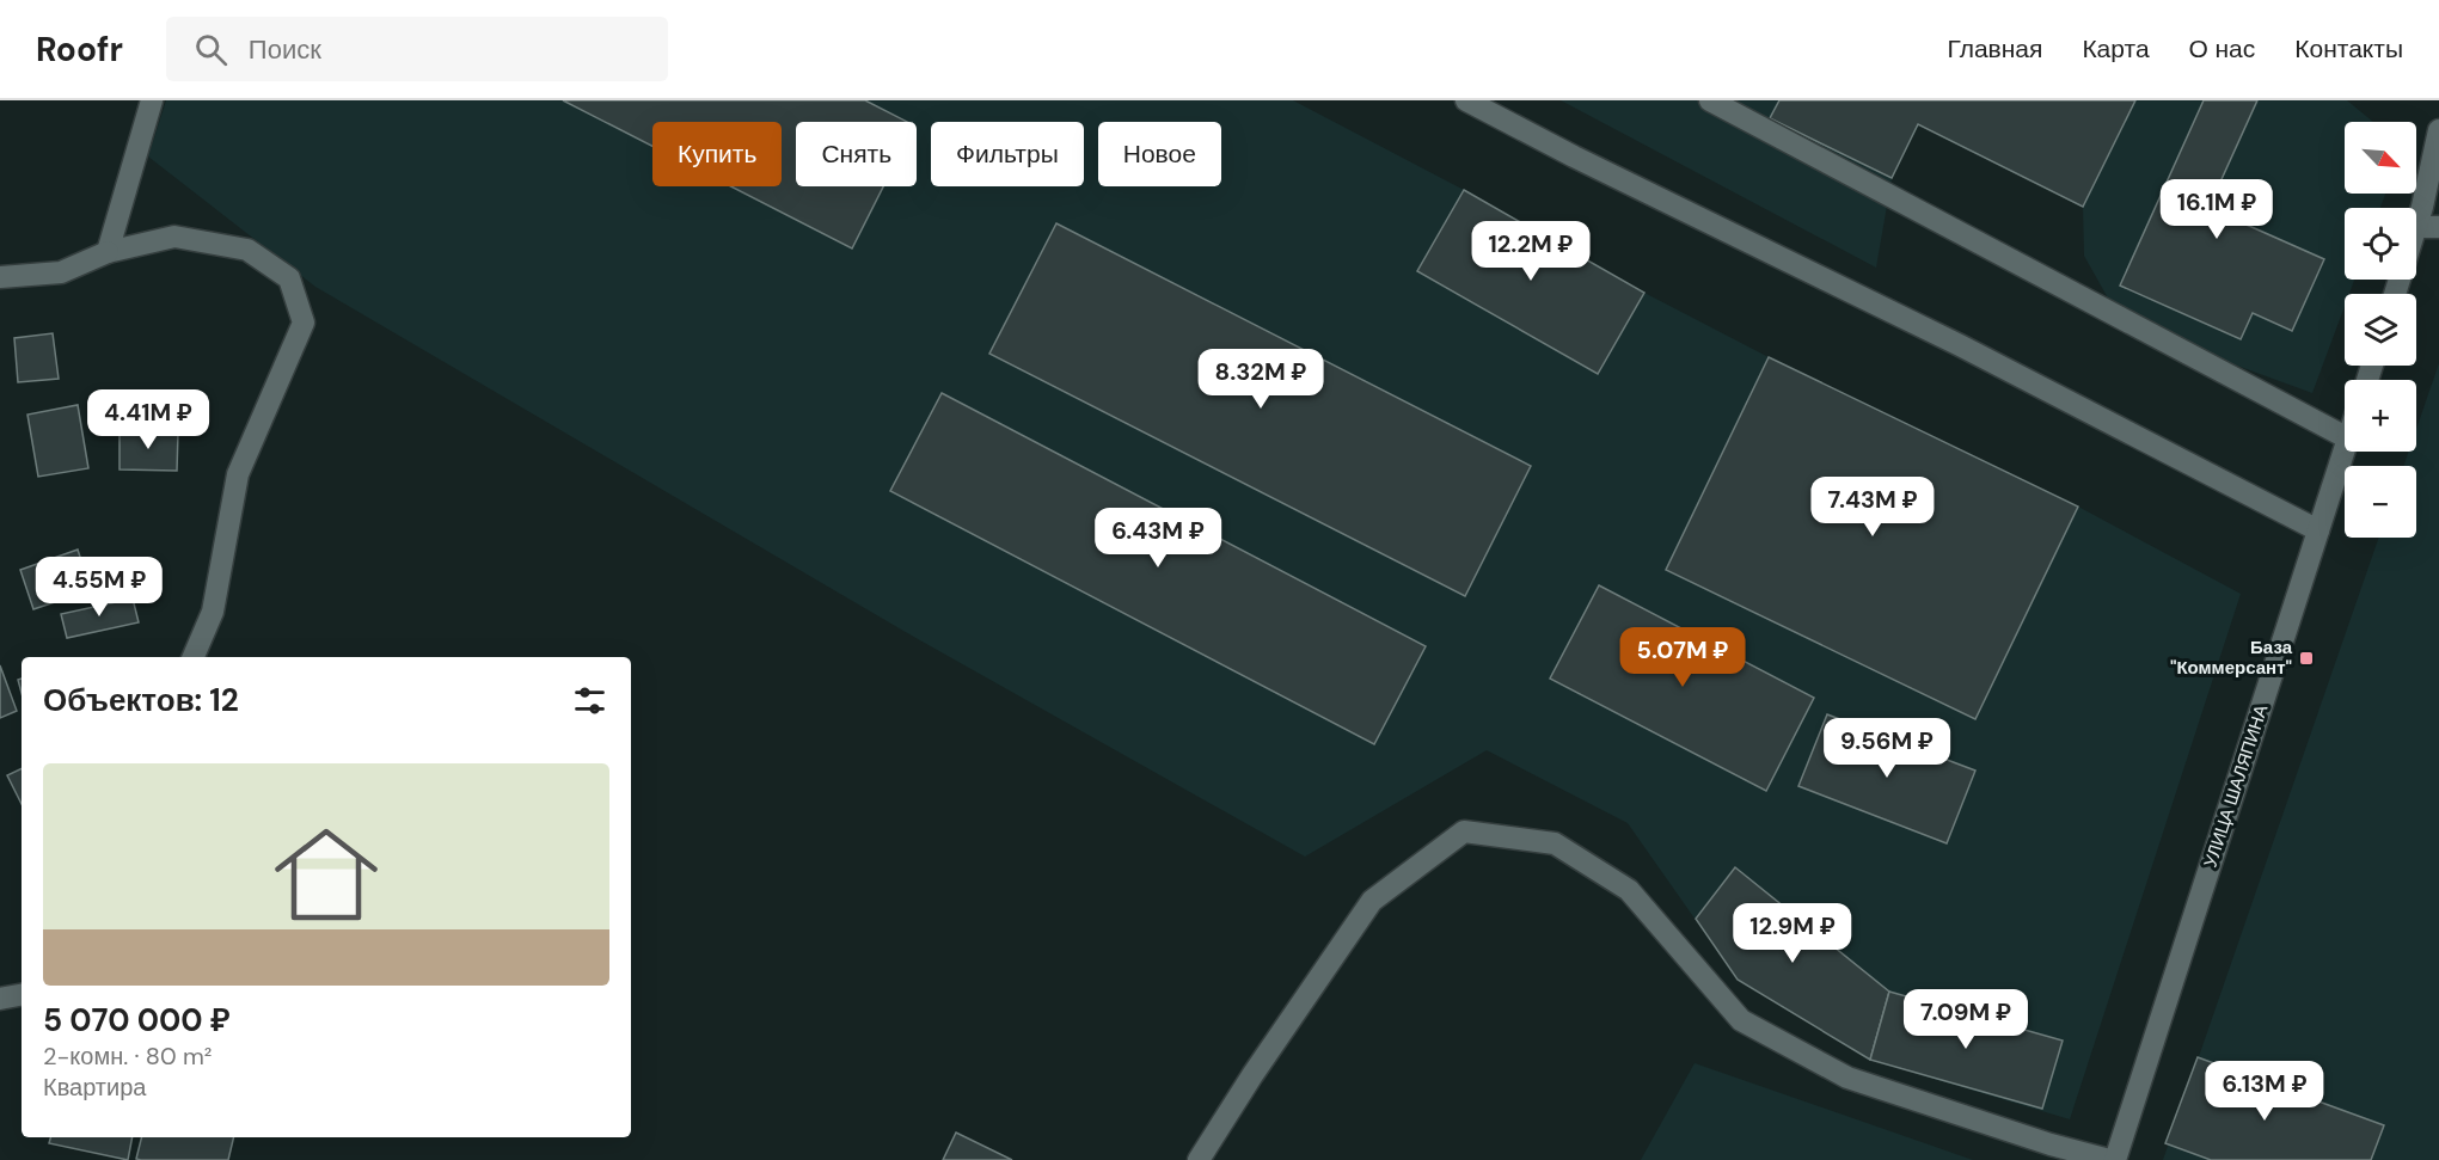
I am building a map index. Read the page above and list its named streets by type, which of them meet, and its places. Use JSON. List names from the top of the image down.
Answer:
{
  "streets": {
    "street": ["УЛИЦА ШАЛЯПИНА"]
  },
  "places": {
    "transit": ["База \"Коммерсант\""]
  },
  "north": "bottom right",
  "page": {
    "header": "Roofr",
    "search": "Поиск",
    "nav": [
      "Главная",
      "Карта",
      "О нас",
      "Контакты"
    ],
    "map_buttons": ["+", "−"],
    "chip": [
      "Купить",
      "Снять",
      "Фильтры",
      "Новое"
    ],
    "price": [
      "16.1M ₽",
      "12.2M ₽",
      "8.32M ₽",
      "4.41M ₽",
      "7.43M ₽",
      "6.43M ₽",
      "4.55M ₽",
      "5.07M ₽",
      "9.56M ₽",
      "12.9M ₽",
      "7.09M ₽",
      "6.13M ₽"
    ],
    "heading": "Объектов: 12",
    "list": [
      {
        "name": "5 070 000 ₽",
        "note": "2-комн. · 80 m² · Квартира"
      }
    ]
  }
}
